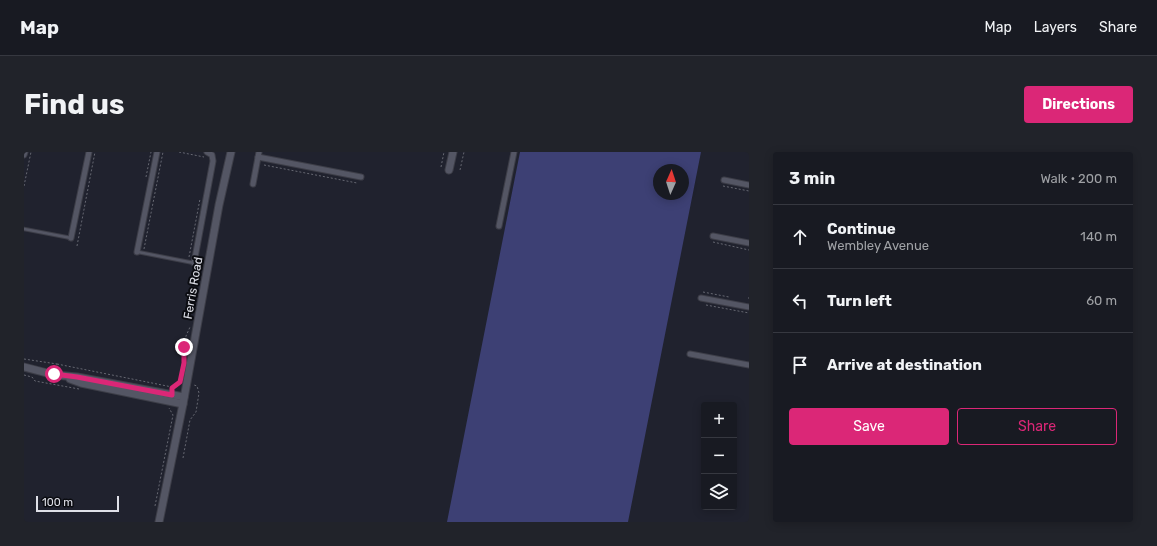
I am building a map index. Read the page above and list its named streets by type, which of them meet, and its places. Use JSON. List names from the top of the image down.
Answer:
{
  "streets": {
    "street": ["Ferris Road"]
  },
  "scale_bar": "100 m",
  "north": "top",
  "page": {
    "header": "Map",
    "nav": ["Map", "Layers", "Share"],
    "buttons": [
      "Directions",
      ["Save", "Share"]
    ],
    "title": "Find us",
    "heading": ["3 min", "Walk · 200 m"],
    "list": [
      ["Continue", "Wembley Avenue", "140 m"],
      ["Turn left", "60 m"],
      "Arrive at destination"
    ],
    "map_buttons": ["+", "−"],
    "scale": "100 m"
  }
}
